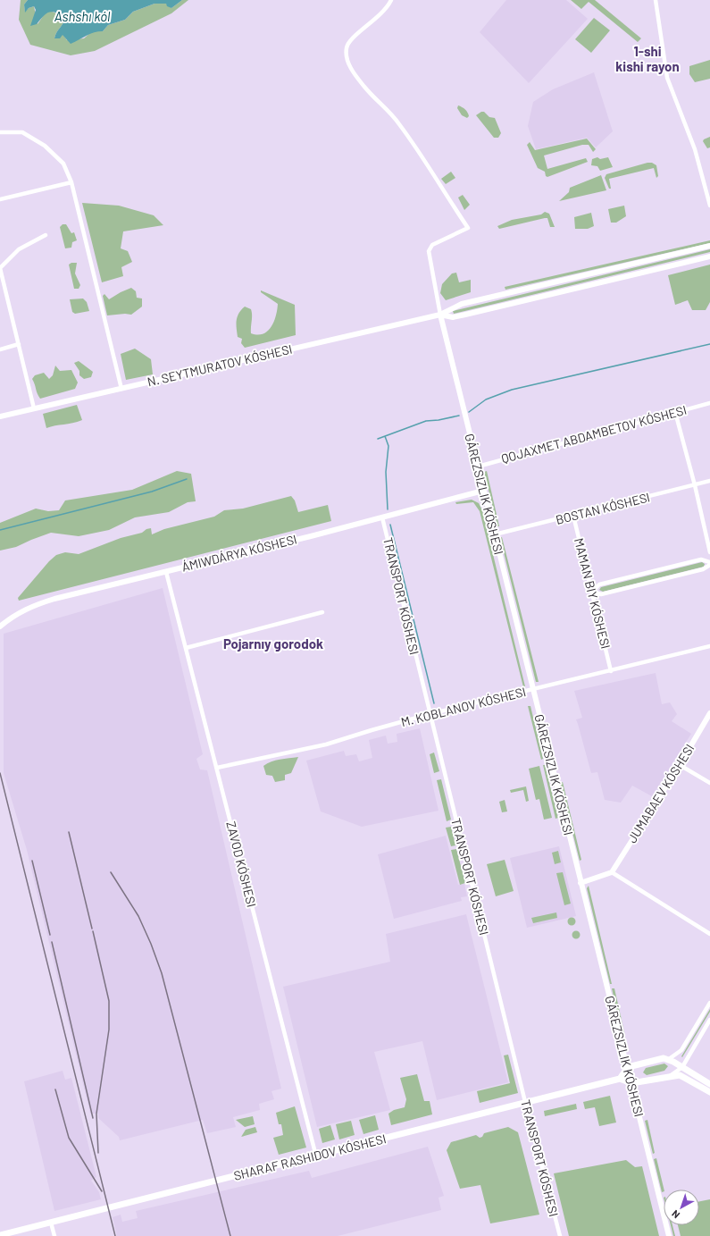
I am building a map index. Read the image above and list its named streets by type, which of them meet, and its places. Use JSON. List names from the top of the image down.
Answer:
{
  "streets": {
    "main road": ["SHARAF RASHIDOV KÓSHESI"],
    "street": [
      "N. SEYTMURATOV KÓSHESI",
      "QOJAXMET ABDAMBETOV KÓSHESI",
      "GÁREZSIZLIK KÓSHESI",
      "BOSTAN KÓSHESI",
      "ÁMIWDÁRYA KÓSHESI",
      "MAMAN BIY KÓSHESI",
      "TRANSPORT KÓSHESI",
      "M. KOBLANOV KÓSHESI",
      "JUMABAEV KÓSHESI",
      "ZAVOD KÓSHESI"
    ]
  },
  "crossings": [
    ["N. SEYTMURATOV KÓSHESI", "GÁREZSIZLIK KÓSHESI"],
    ["QOJAXMET ABDAMBETOV KÓSHESI", "GÁREZSIZLIK KÓSHESI"],
    ["GÁREZSIZLIK KÓSHESI", "BOSTAN KÓSHESI"],
    ["GÁREZSIZLIK KÓSHESI", "ÁMIWDÁRYA KÓSHESI"],
    ["GÁREZSIZLIK KÓSHESI", "M. KOBLANOV KÓSHESI"],
    ["BOSTAN KÓSHESI", "MAMAN BIY KÓSHESI"],
    ["ÁMIWDÁRYA KÓSHESI", "TRANSPORT KÓSHESI"],
    ["ÁMIWDÁRYA KÓSHESI", "ZAVOD KÓSHESI"],
    ["MAMAN BIY KÓSHESI", "M. KOBLANOV KÓSHESI"],
    ["TRANSPORT KÓSHESI", "M. KOBLANOV KÓSHESI"],
    ["TRANSPORT KÓSHESI", "SHARAF RASHIDOV KÓSHESI"],
    ["M. KOBLANOV KÓSHESI", "ZAVOD KÓSHESI"],
    ["ZAVOD KÓSHESI", "SHARAF RASHIDOV KÓSHESI"]
  ],
  "districts": ["1-shi kishi rayon", "Pojarnıy gorodok"],
  "water": ["Ashshı kól"],
  "north": "bottom left"
}
